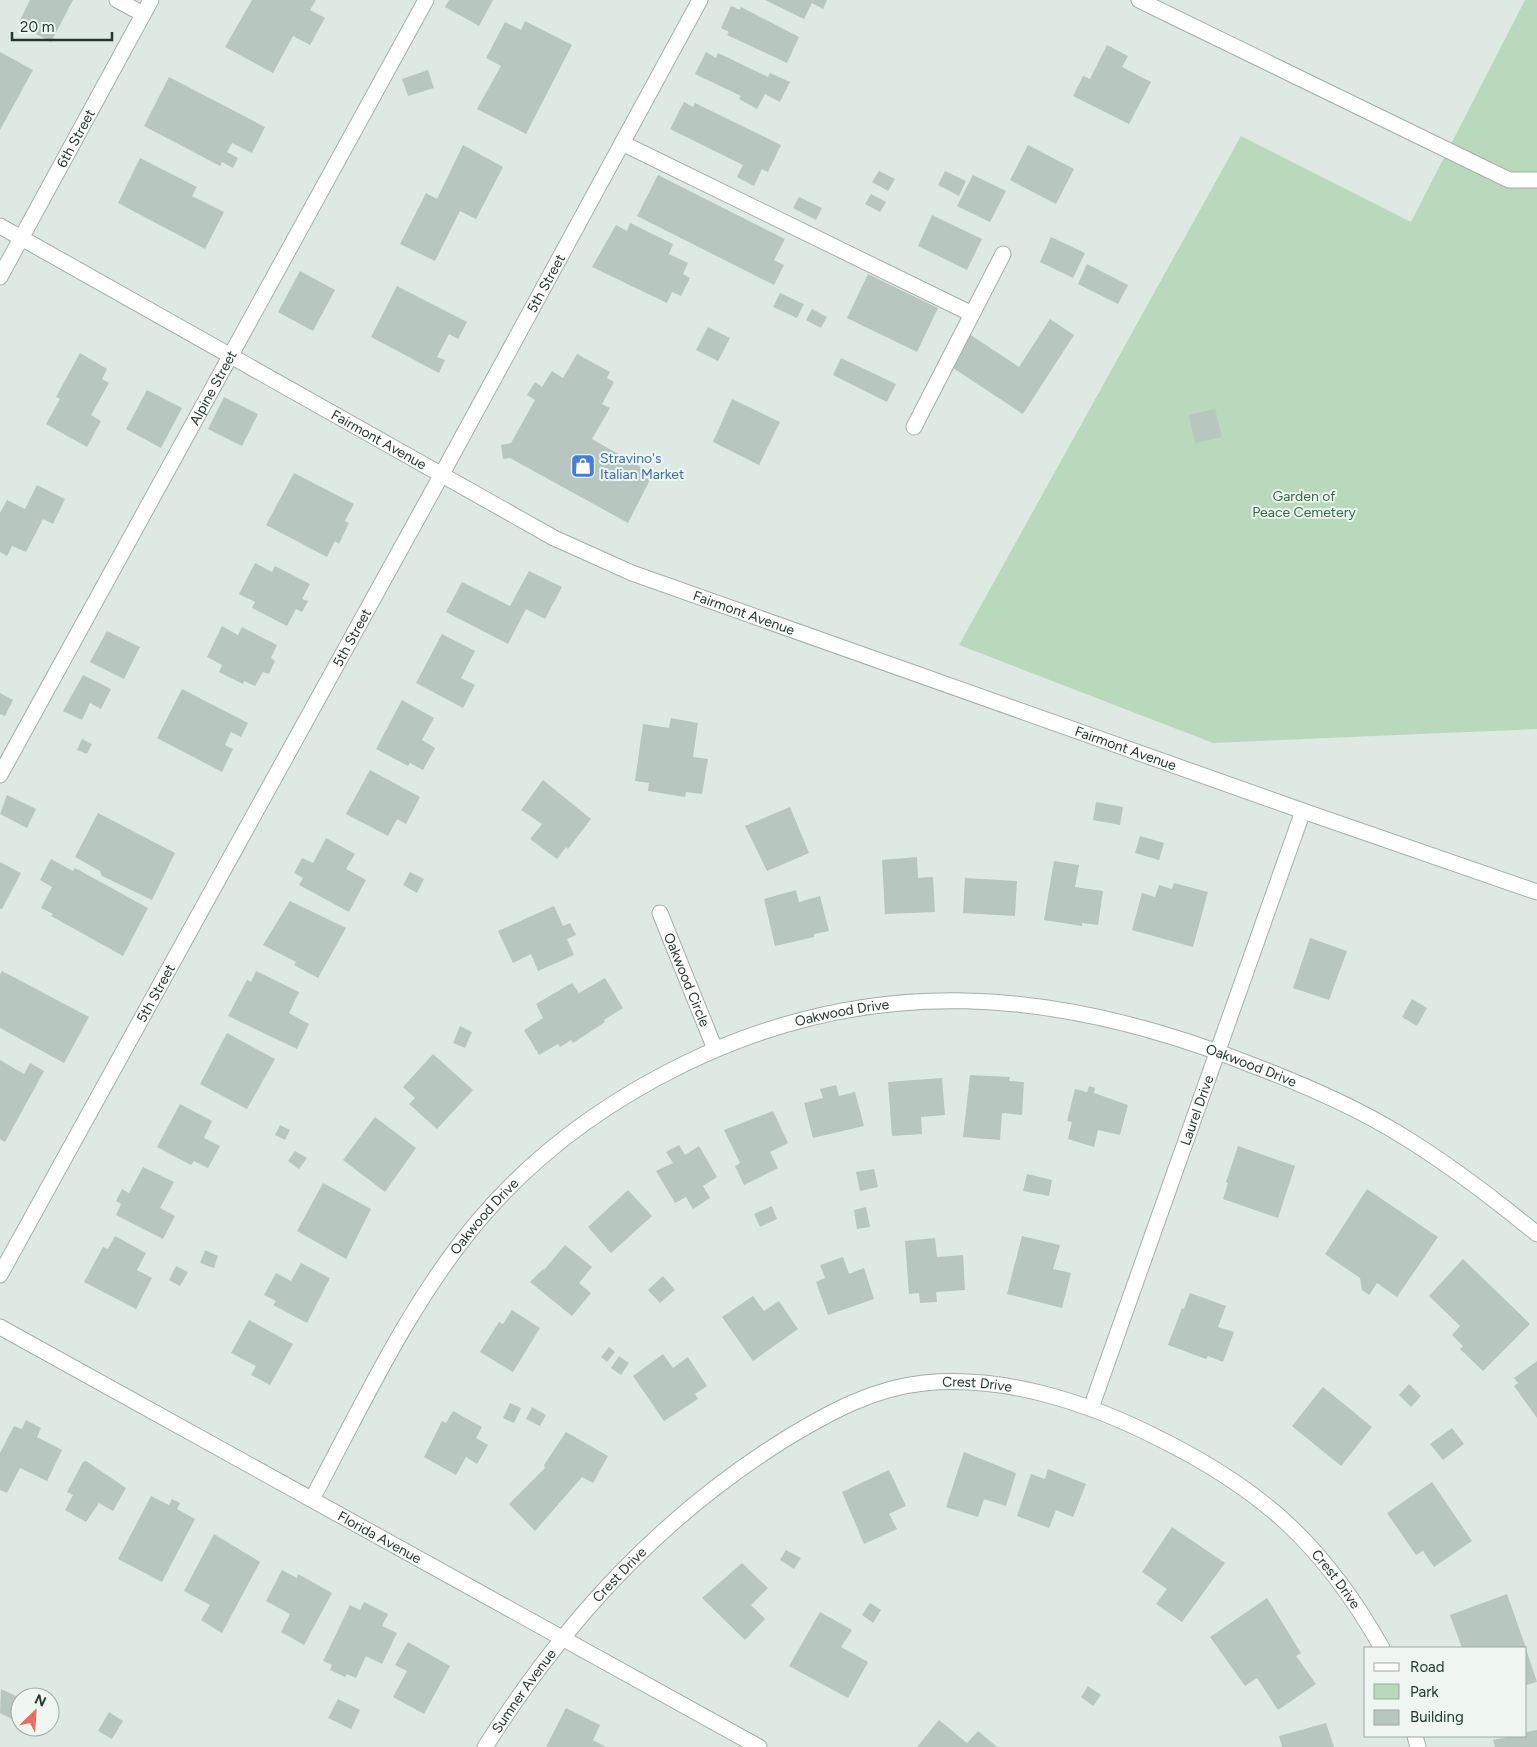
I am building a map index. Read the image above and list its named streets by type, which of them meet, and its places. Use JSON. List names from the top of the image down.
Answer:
{
  "streets": {
    "street": [
      "6th Street",
      "5th Street",
      "Alpine Street",
      "Fairmont Avenue",
      "Oakwood Circle",
      "Oakwood Drive",
      "Laurel Drive",
      "Crest Drive",
      "Florida Avenue",
      "Sumner Avenue"
    ]
  },
  "crossings": [
    ["6th Street", "Fairmont Avenue"],
    ["5th Street", "Fairmont Avenue"],
    ["Alpine Street", "Fairmont Avenue"],
    ["Fairmont Avenue", "Laurel Drive"],
    ["Oakwood Circle", "Oakwood Drive"],
    ["Oakwood Drive", "Laurel Drive"],
    ["Oakwood Drive", "Florida Avenue"],
    ["Laurel Drive", "Crest Drive"],
    ["Crest Drive", "Florida Avenue"],
    ["Crest Drive", "Sumner Avenue"],
    ["Florida Avenue", "Sumner Avenue"]
  ],
  "parks": ["Garden of Peace Cemetery"],
  "places": {
    "shop": ["Stravino's Italian Market"]
  },
  "legend": ["Road", "Park", "Building"],
  "scale_bar": "20 m",
  "north": "top right"
}
